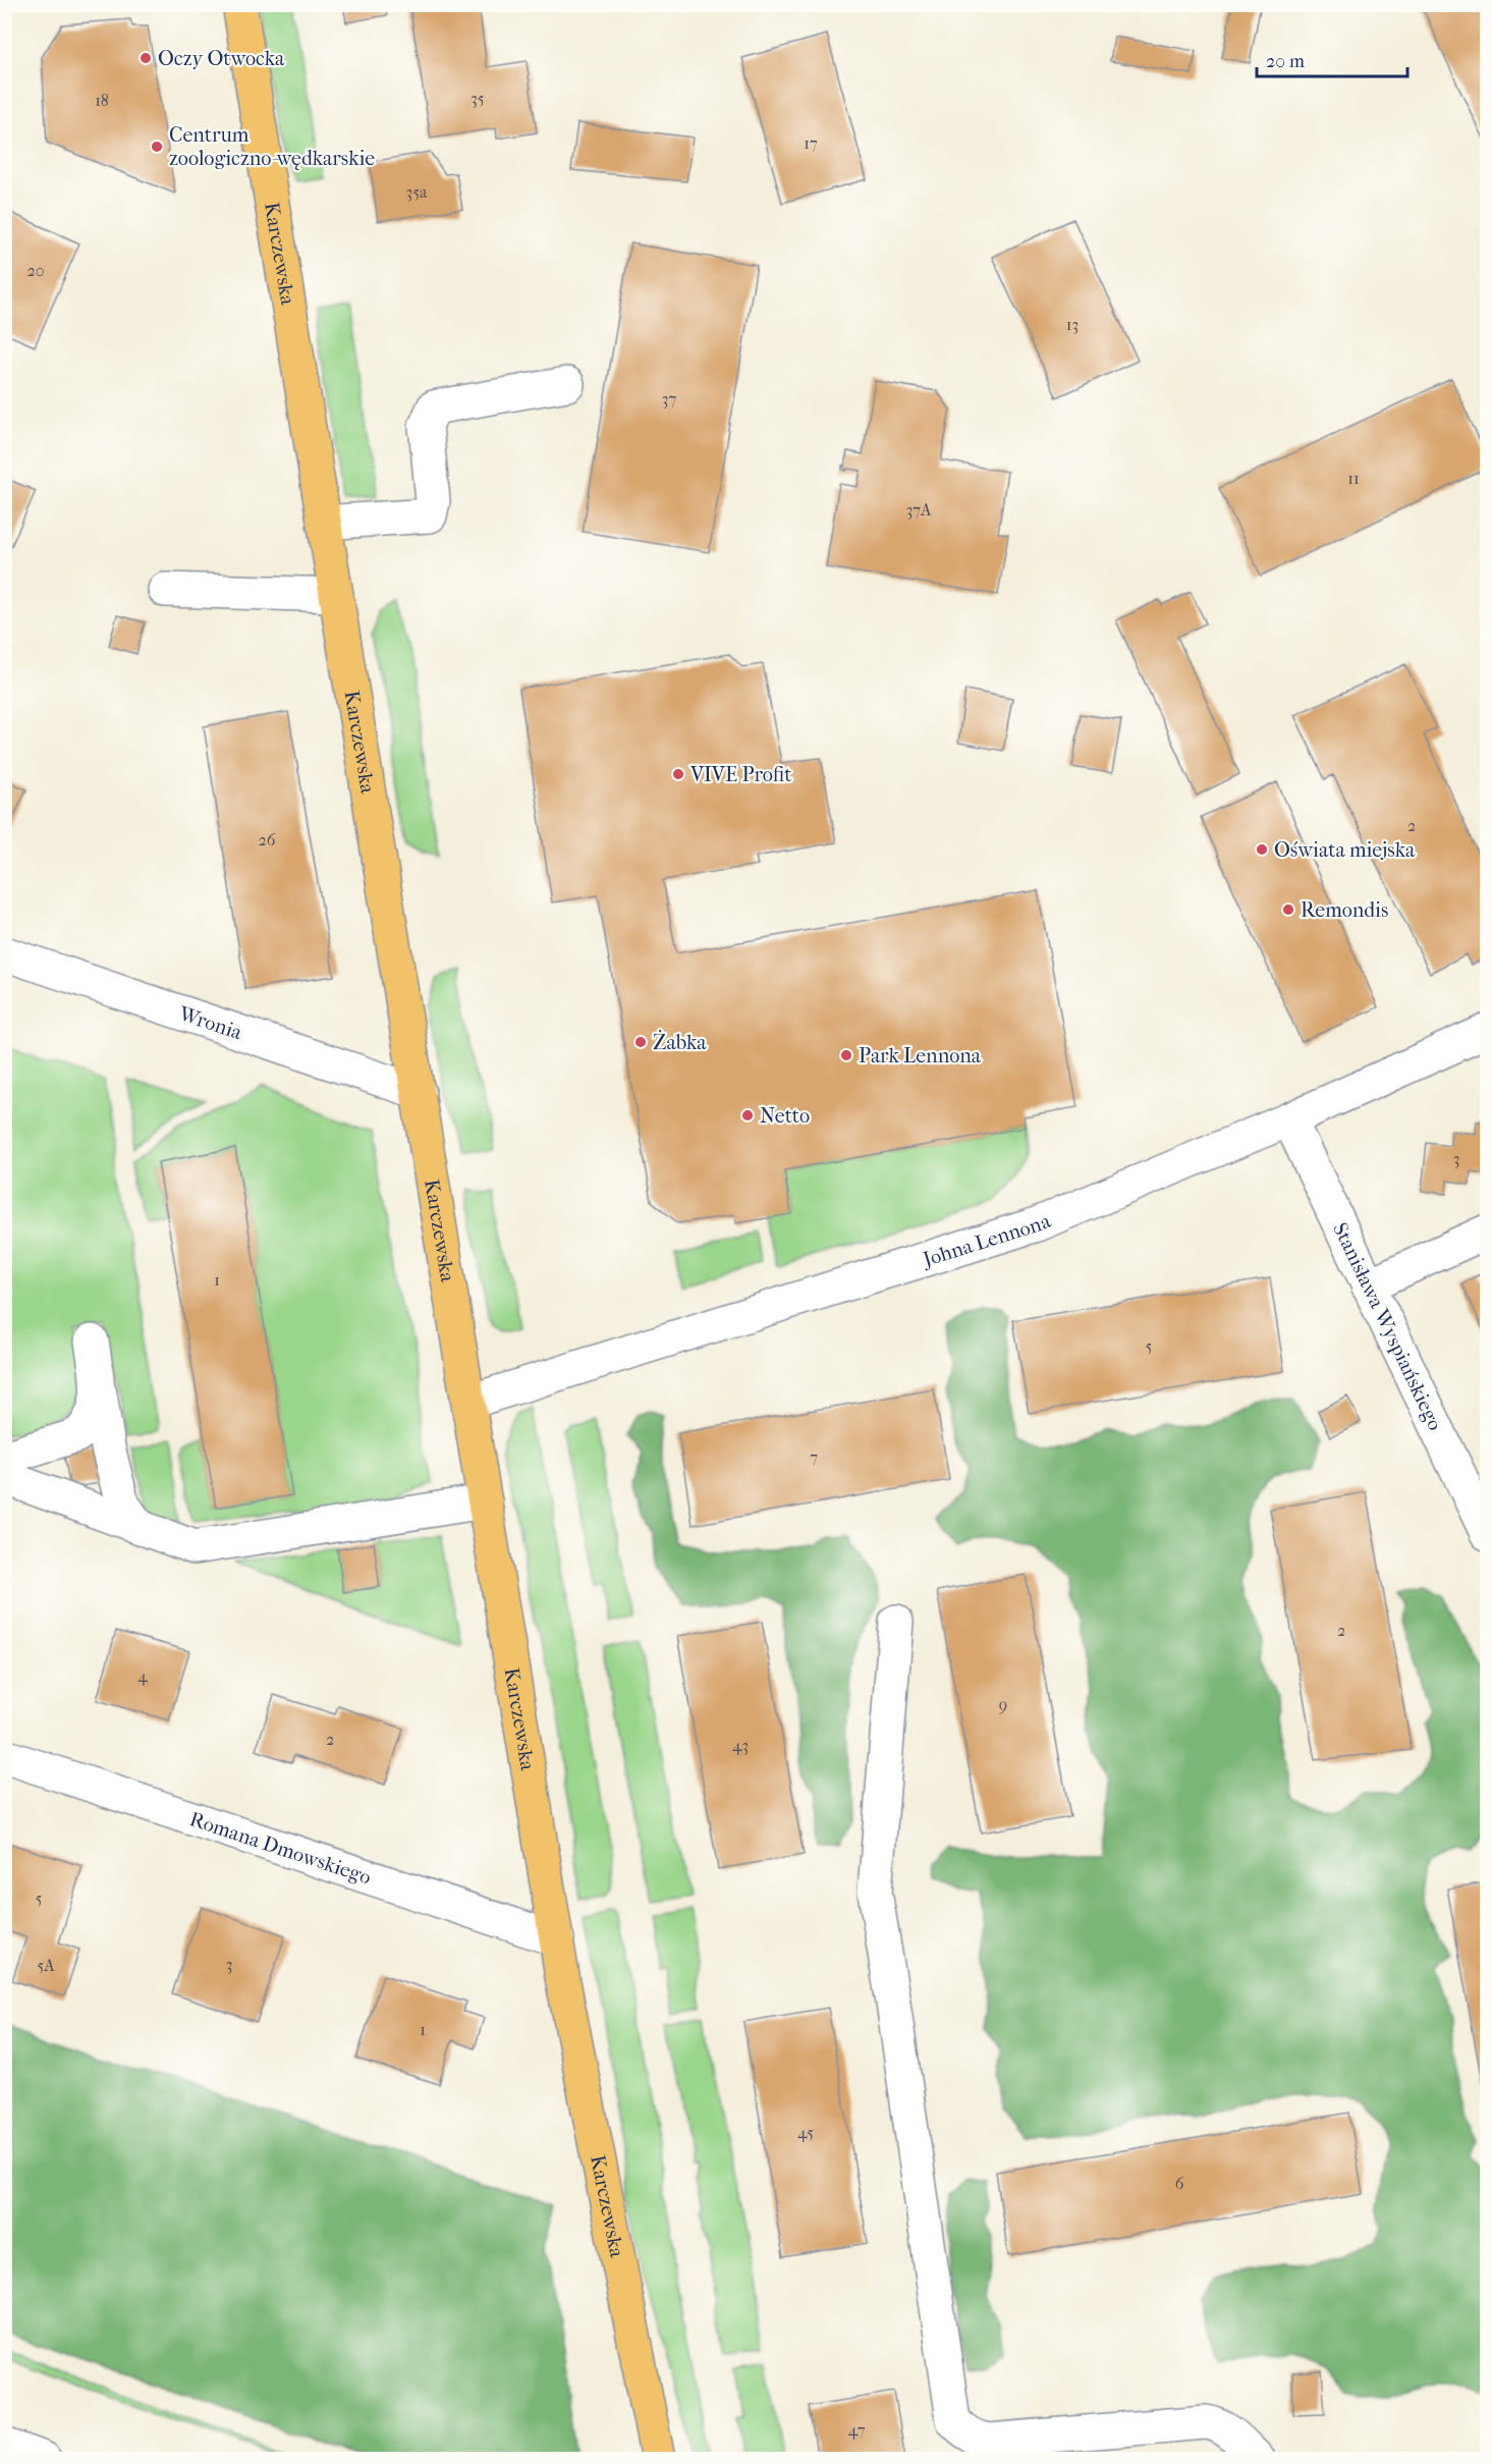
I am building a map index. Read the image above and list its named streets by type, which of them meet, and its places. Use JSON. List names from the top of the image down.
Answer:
{
  "streets": {
    "main road": ["Karczewska"],
    "street": [
      "Wronia",
      "Johna Lennona",
      "Stanisława Wyspiańskiego",
      "Romana Dmowskiego"
    ]
  },
  "crossings": [
    ["Karczewska", "Wronia"],
    ["Karczewska", "Johna Lennona"],
    ["Karczewska", "Romana Dmowskiego"],
    ["Johna Lennona", "Stanisława Wyspiańskiego"]
  ],
  "places": [
    "Oczy Otwocka",
    "Centrum zoologiczno-wędkarskie",
    "VIVE Profit",
    "Oświata miejska",
    "Remondis",
    "Żabka",
    "Park Lennona",
    "Netto"
  ],
  "house_numbers": [
    "35",
    "18",
    "17",
    "35a",
    "20",
    "13",
    "37",
    "11",
    "37A",
    "2",
    "26",
    "3",
    "1",
    "5",
    "7",
    "2",
    "4",
    "9",
    "2",
    "43",
    "5",
    "3",
    "5A",
    "1",
    "45",
    "6",
    "47"
  ],
  "scale_bar": "20 m"
}
